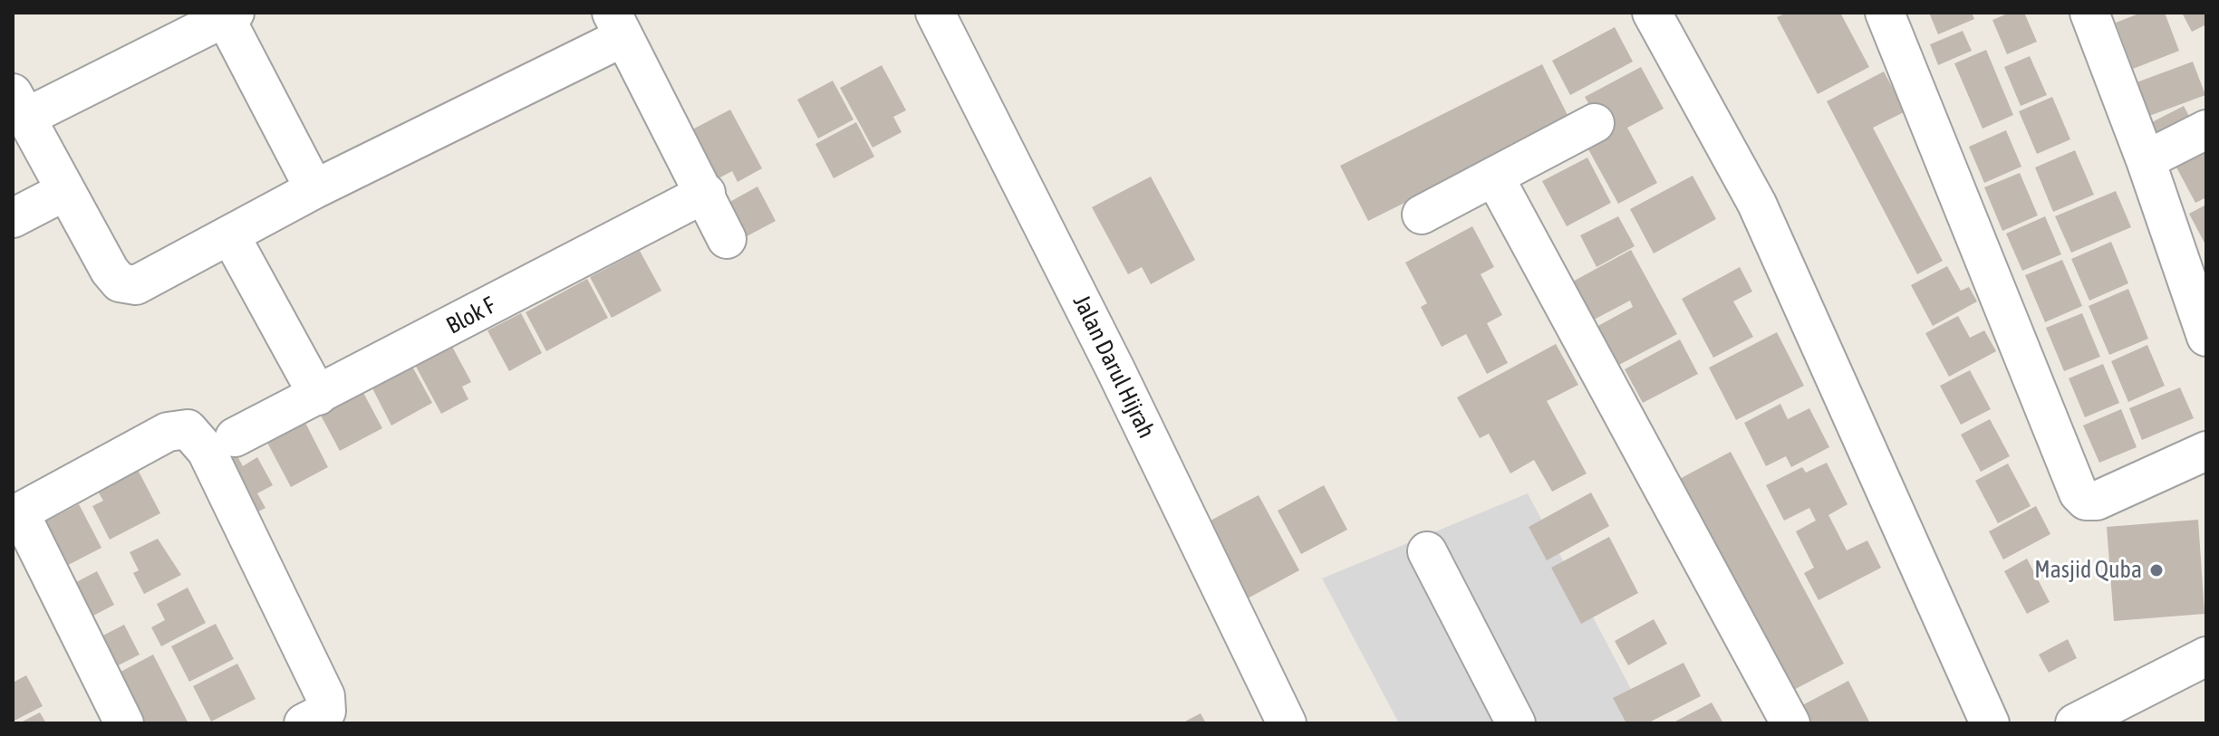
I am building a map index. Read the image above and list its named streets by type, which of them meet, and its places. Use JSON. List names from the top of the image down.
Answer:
{
  "streets": {
    "street": ["Blok F", "Jalan Darul Hijrah"]
  },
  "places": ["Masjid Quba"]
}
